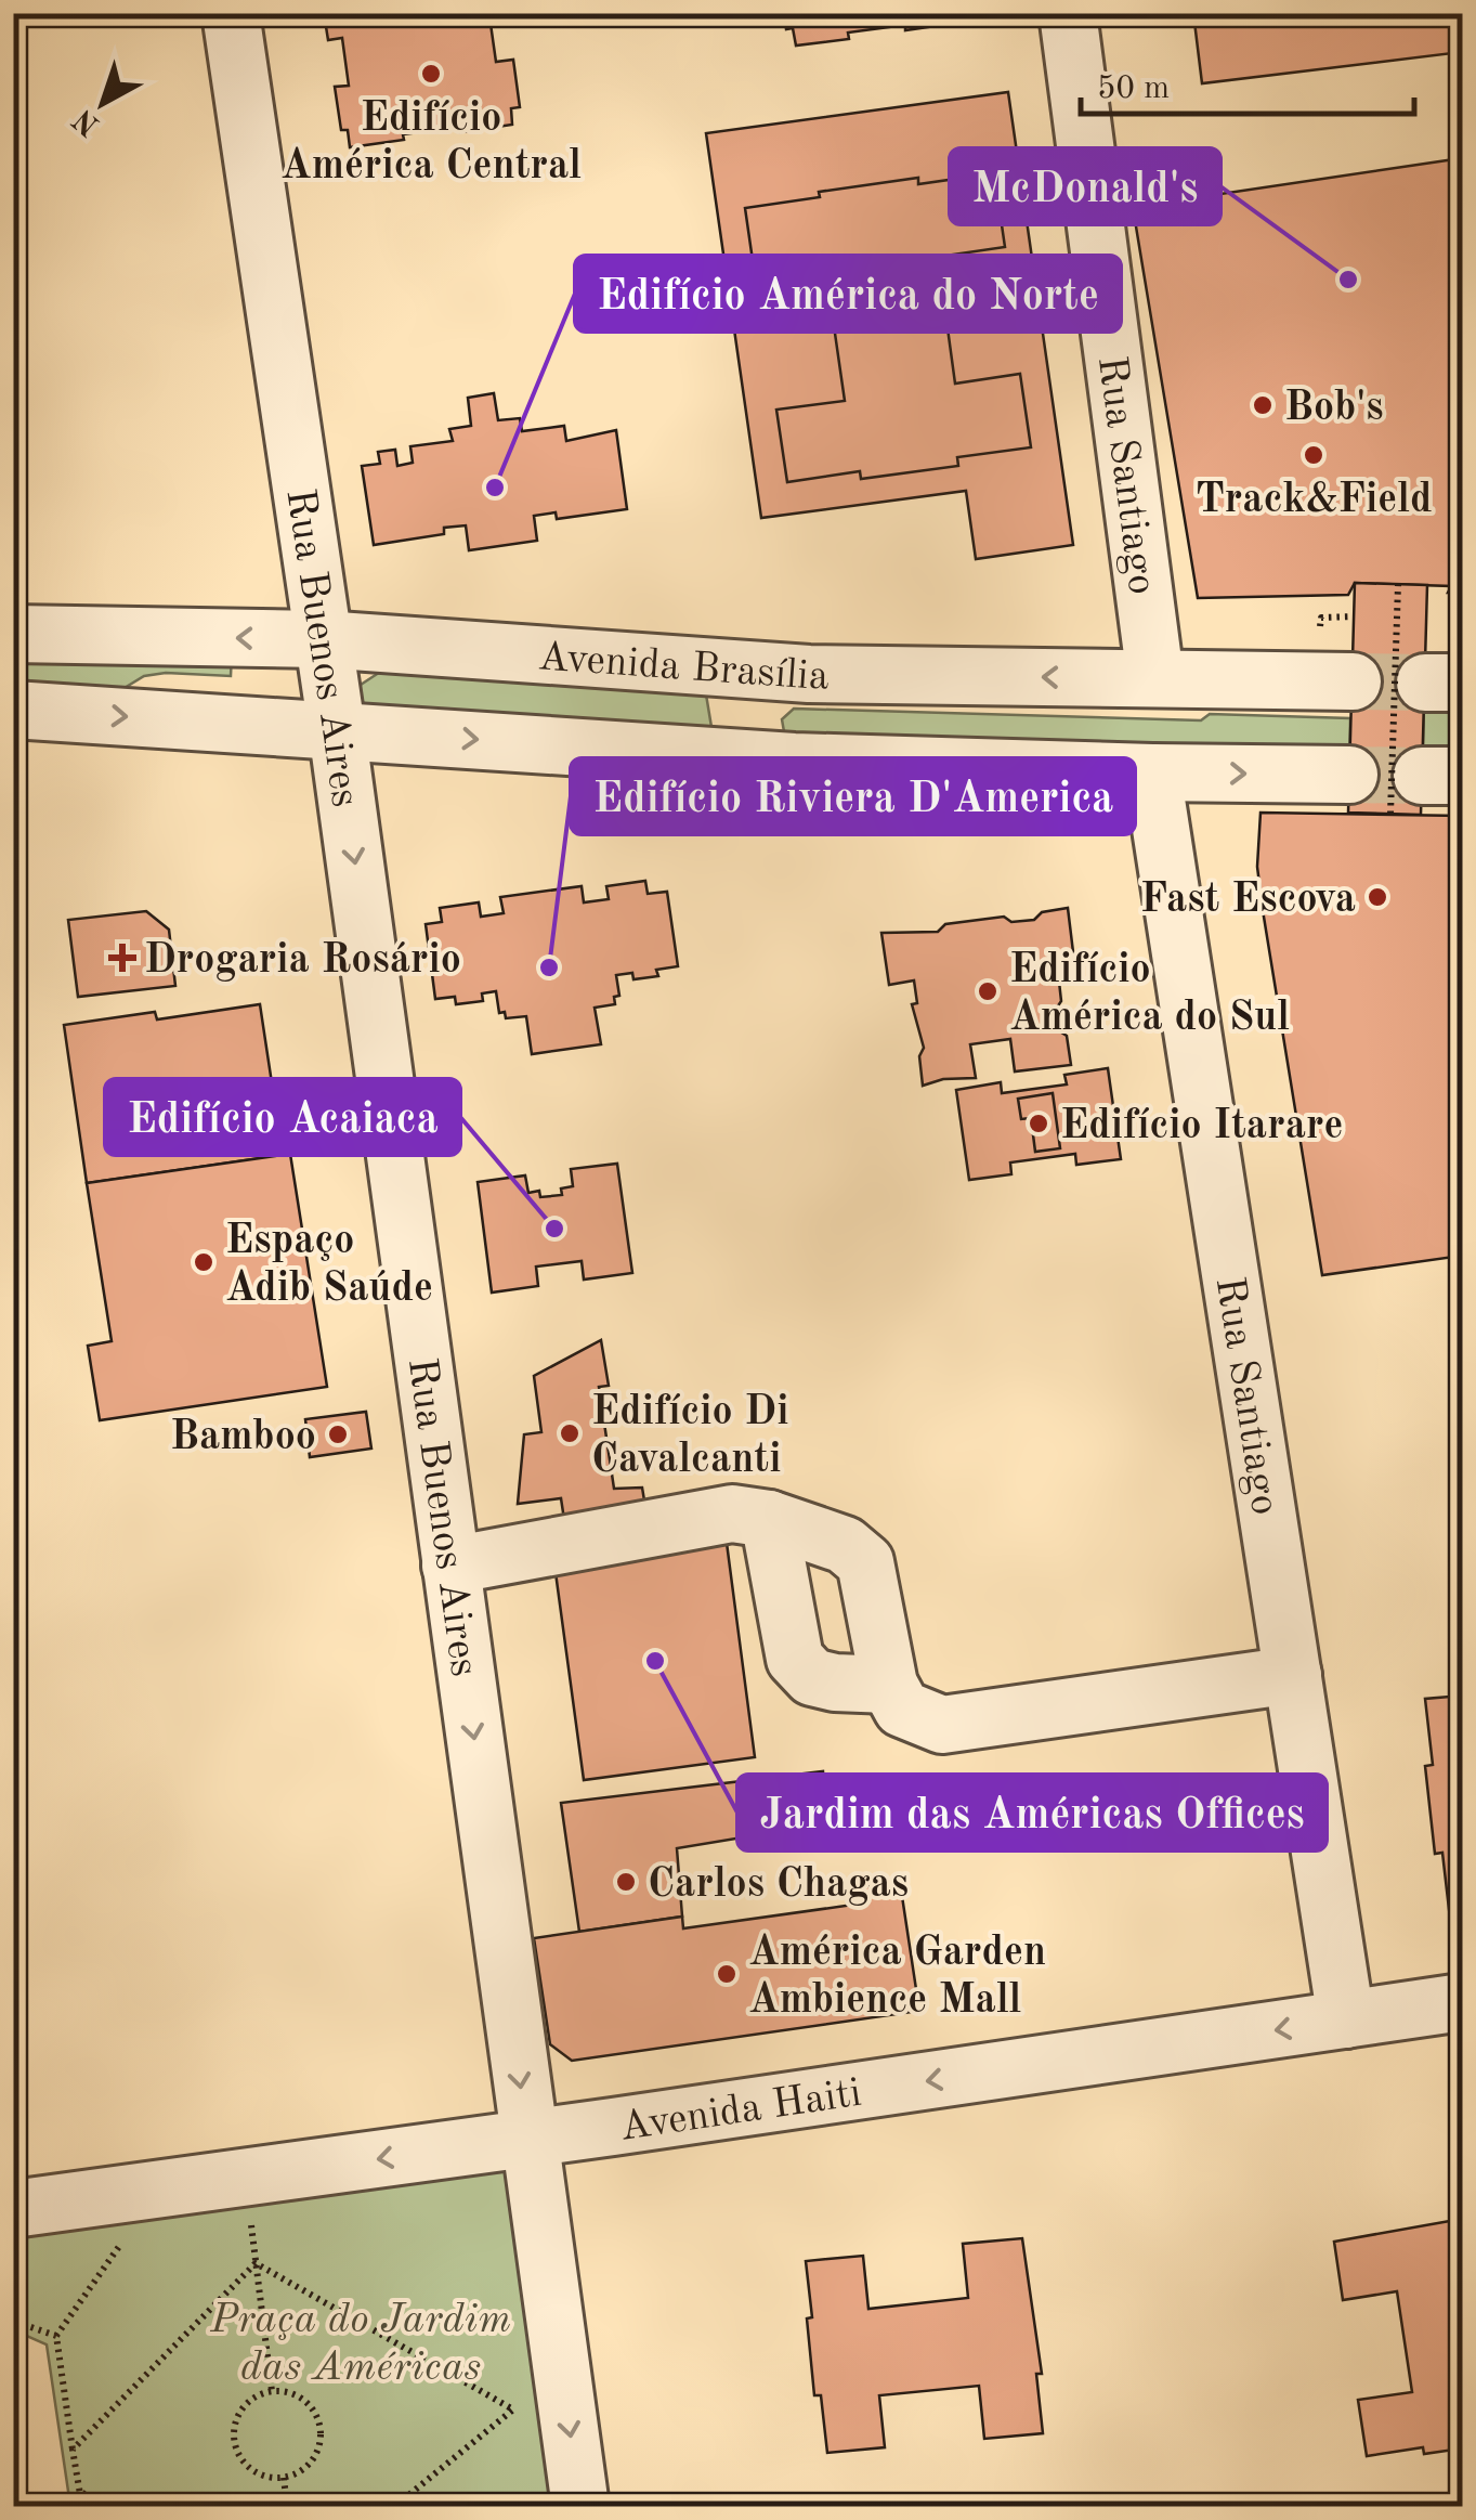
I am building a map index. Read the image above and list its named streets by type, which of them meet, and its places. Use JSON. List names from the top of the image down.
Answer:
{
  "streets": {
    "street": [
      "Rua Santiago",
      "Rua Buenos Aires",
      "Avenida Brasília",
      "Avenida Haiti"
    ]
  },
  "crossings": [
    ["Rua Santiago", "Avenida Brasília"],
    ["Rua Santiago", "Avenida Haiti"],
    ["Rua Buenos Aires", "Avenida Brasília"],
    ["Rua Buenos Aires", "Avenida Haiti"]
  ],
  "one_way": ["Rua Buenos Aires"],
  "parks": ["Praça do Jardim das Américas"],
  "places": {
    "other": [
      "Edifício América Central",
      "McDonald's",
      "Bob's",
      "Track&Field",
      "Edifício América do Norte",
      "Fast Escova",
      "Edifício Riviera D'America",
      "Edifício América do Sul",
      "Edifício Itarare",
      "Edifício Acaiaca",
      "Espaço Adib Saúde",
      "Edifício Di Cavalcanti",
      "Bamboo",
      "Jardim das Américas Offices",
      "Carlos Chagas",
      "América Garden Ambience Mall"
    ],
    "health": ["Drogaria Rosário"]
  },
  "scale_bar": "50 m",
  "north": "bottom left"
}
